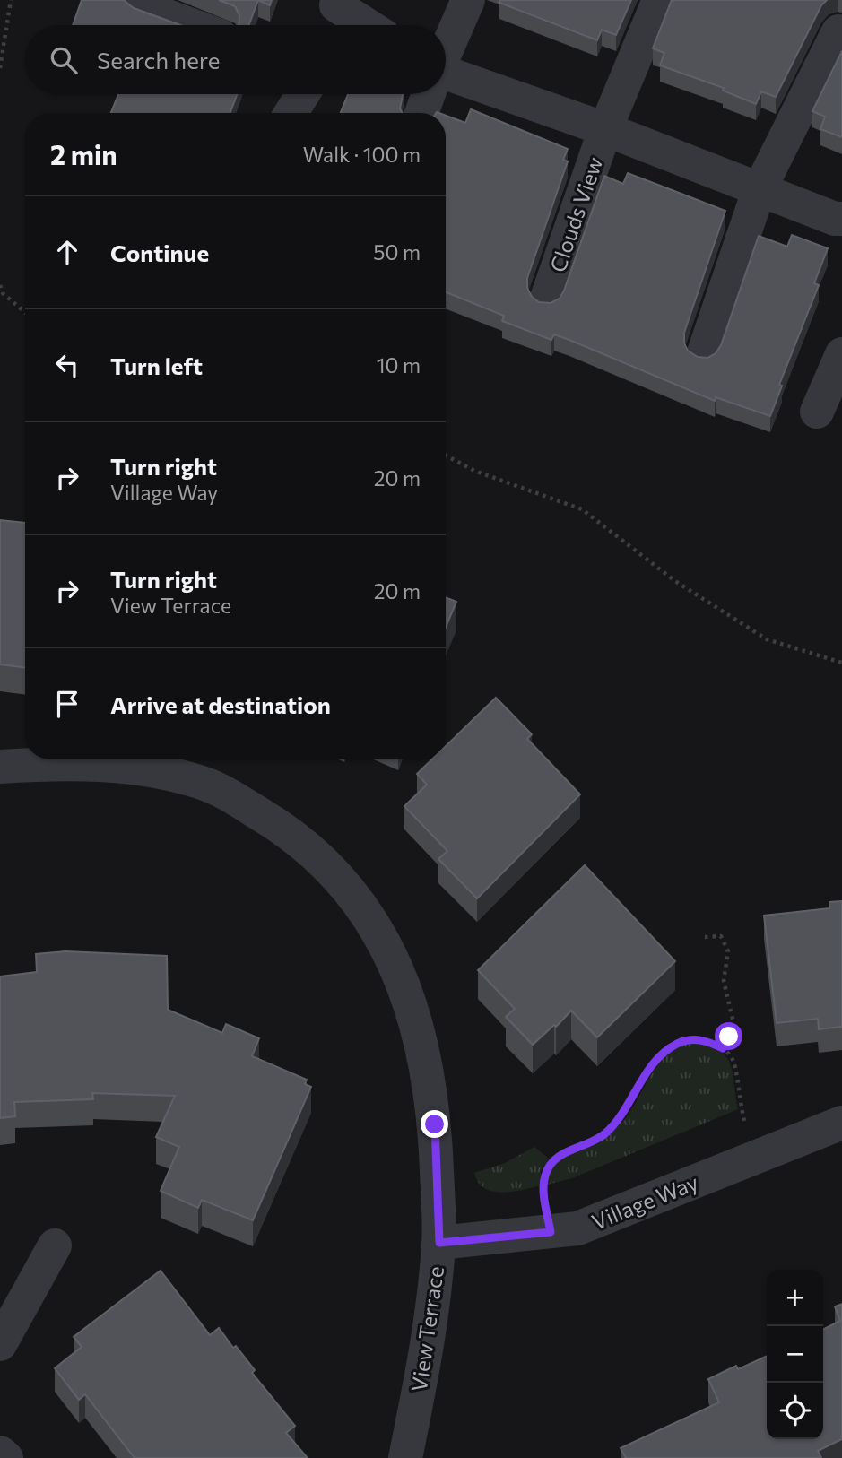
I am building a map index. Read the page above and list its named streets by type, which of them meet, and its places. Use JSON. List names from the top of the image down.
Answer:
{
  "streets": {
    "street": ["Clouds View", "Village Way", "View Terrace"]
  },
  "crossings": [
    ["Village Way", "View Terrace"]
  ],
  "page": {
    "search": "Search here",
    "heading": ["2 min", "Walk · 100 m"],
    "list": [
      ["Continue", "50 m"],
      ["Turn left", "10 m"],
      ["Turn right", "Village Way", "20 m"],
      ["Turn right", "View Terrace", "20 m"],
      "Arrive at destination"
    ],
    "map_buttons": ["+", "−"]
  }
}
